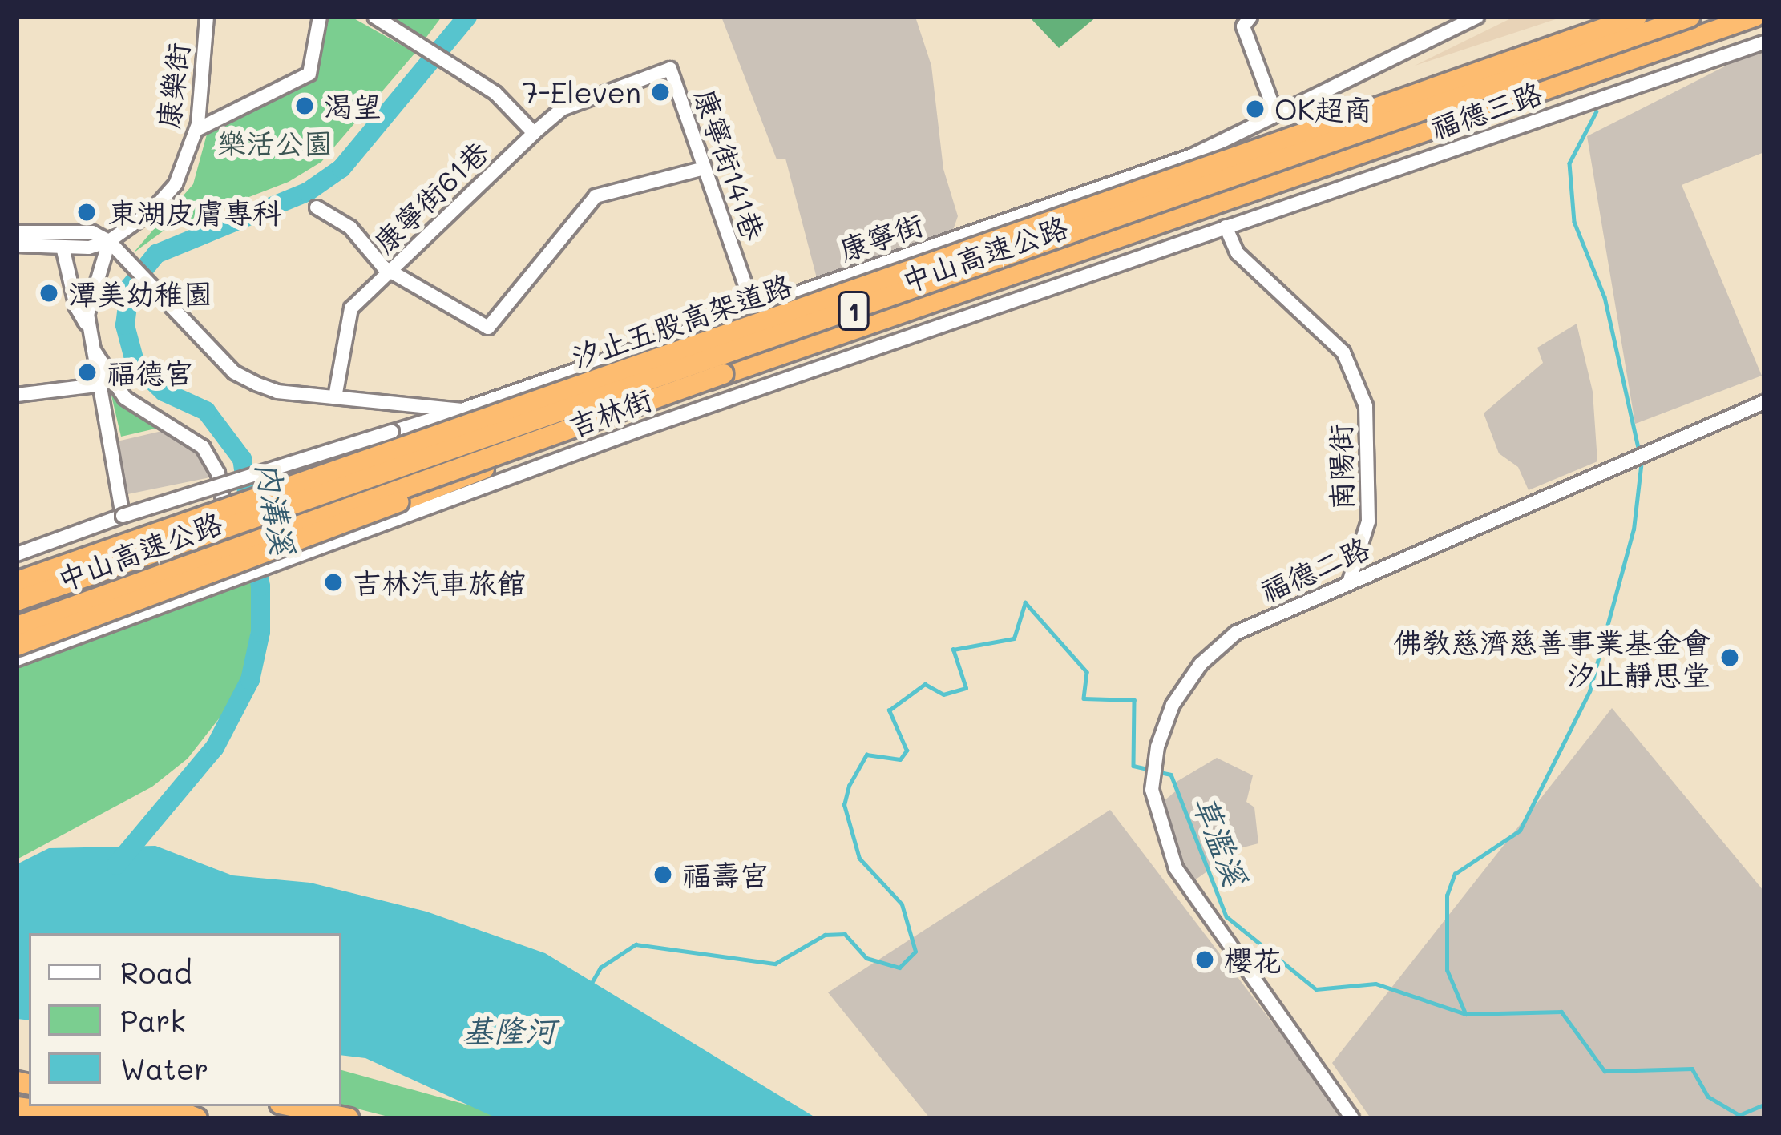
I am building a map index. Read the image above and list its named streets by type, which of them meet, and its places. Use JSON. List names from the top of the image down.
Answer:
{
  "streets": {
    "highway": ["中山高速公路", "1", "汐止五股高架道路"],
    "street": [
      "康樂街",
      "福德三路",
      "康寧街141巷",
      "康寧街61巷",
      "康寧街",
      "吉林街",
      "南陽街",
      "福德二路"
    ]
  },
  "crossings": [
    ["康樂街", "康寧街"],
    ["福德三路", "吉林街"],
    ["福德三路", "南陽街"],
    ["康寧街141巷", "康寧街61巷"],
    ["康寧街141巷", "康寧街"],
    ["康寧街61巷", "康寧街"],
    ["中山高速公路", "1"],
    ["吉林街", "南陽街"],
    ["南陽街", "福德二路"]
  ],
  "water": ["內溝溪", "草濫溪", "基隆河"],
  "parks": ["樂活公園"],
  "places": [
    "7-Eleven",
    "渴望",
    "OK超商",
    "東湖皮膚專科",
    "潭美幼稚園",
    "福德宮",
    "吉林汽車旅館",
    "佛教慈濟慈善事業基金會 汐止靜思堂",
    "福壽宮",
    "櫻花"
  ],
  "legend": ["Road", "Park", "Water"]
}
